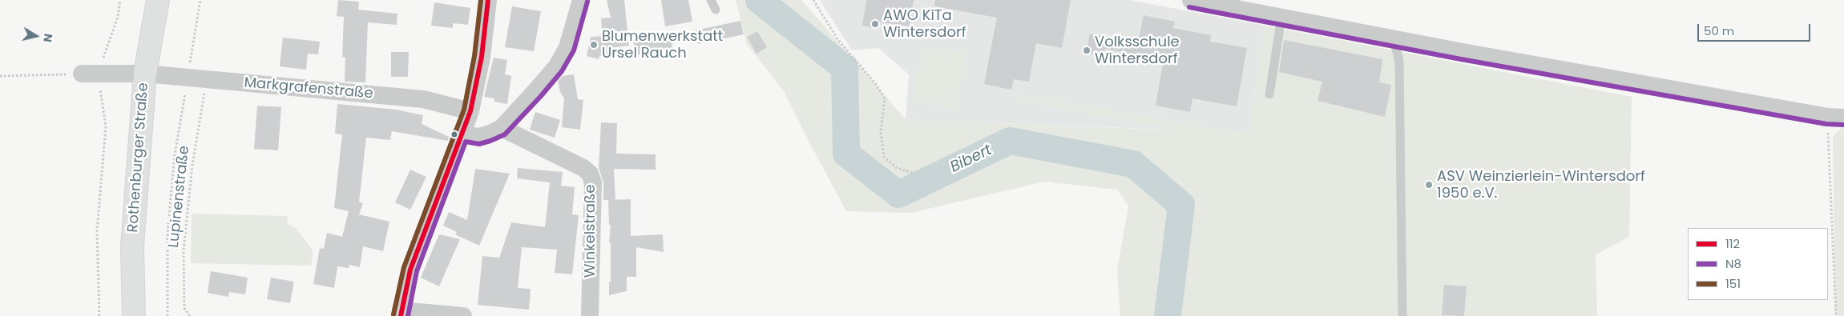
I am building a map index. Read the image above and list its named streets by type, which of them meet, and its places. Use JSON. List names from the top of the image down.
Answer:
{
  "streets": {
    "main road": ["Rothenburger Straße"],
    "street": ["Markgrafenstraße", "Winkelstraße"],
    "path": ["Lupinenstraße"]
  },
  "crossings": [
    ["Markgrafenstraße", "Rothenburger Straße"],
    ["Markgrafenstraße", "Lupinenstraße"]
  ],
  "water": ["Bibert"],
  "places": [
    "AWO KiTa Wintersdorf",
    "Blumenwerkstatt Ursel Rauch",
    "Volksschule Wintersdorf",
    "ASV Weinzierlein-Wintersdorf 1950 e.V."
  ],
  "lines": ["transit line 112", "transit line 151", "transit line N8"],
  "legend": ["112", "N8", "151"],
  "scale_bar": "50 m",
  "north": "right"
}
